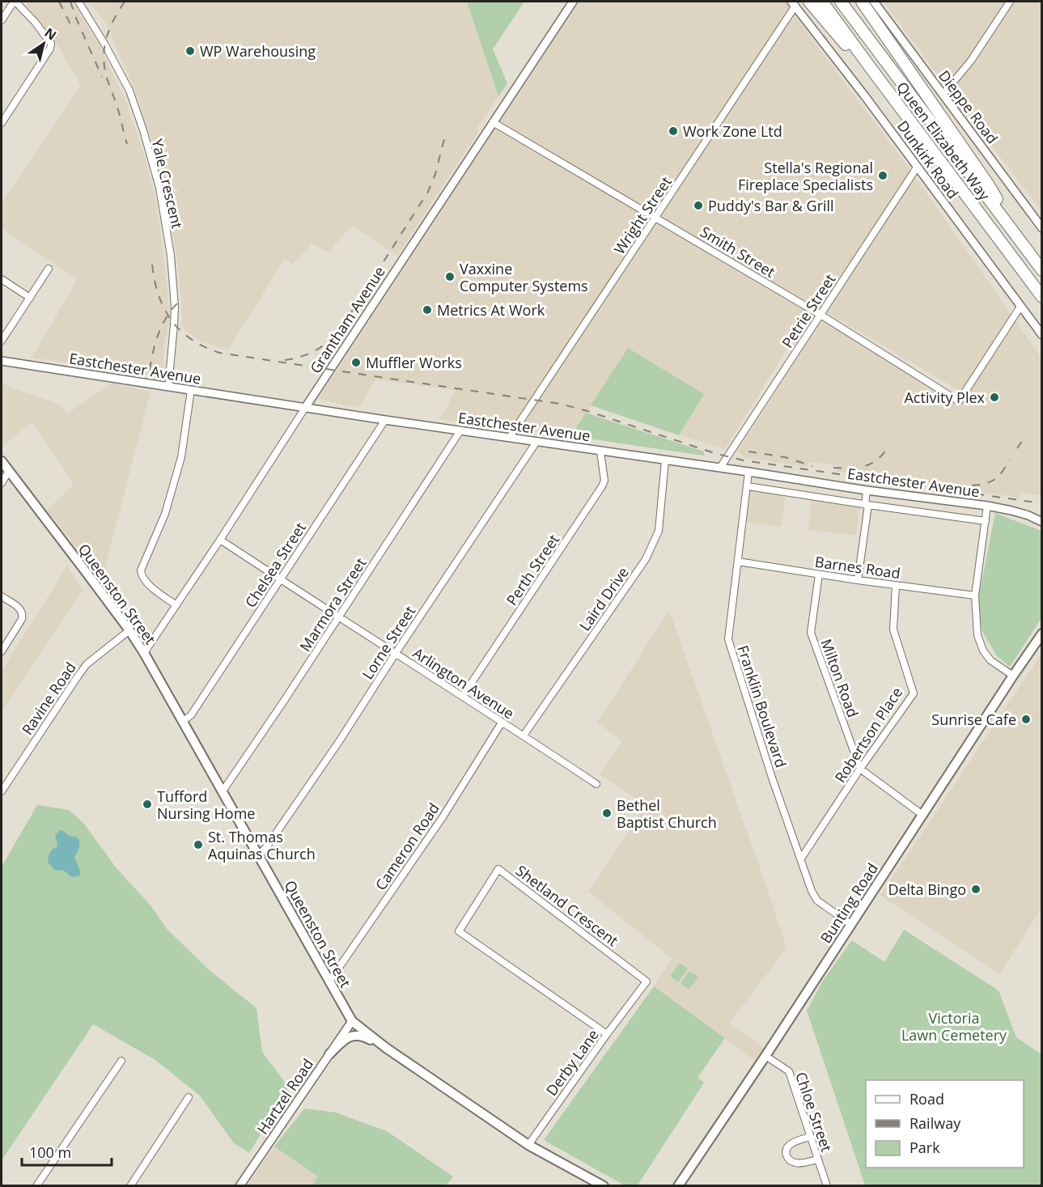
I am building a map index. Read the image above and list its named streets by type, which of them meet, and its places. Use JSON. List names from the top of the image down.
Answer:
{
  "streets": {
    "highway": ["Queen Elizabeth Way"],
    "main road": ["Queenston Street", "Bunting Road"],
    "street": [
      "Dieppe Road",
      "Dunkirk Road",
      "Yale Crescent",
      "Wright Street",
      "Smith Street",
      "Petrie Street",
      "Grantham Avenue",
      "Eastchester Avenue",
      "Chelsea Street",
      "Barnes Road",
      "Perth Street",
      "Laird Drive",
      "Marmora Street",
      "Lorne Street",
      "Milton Road",
      "Arlington Avenue",
      "Ravine Road",
      "Franklin Boulevard",
      "Robertson Place",
      "Cameron Road",
      "Shetland Crescent",
      "Derby Lane",
      "Hartzel Road",
      "Chloe Street"
    ]
  },
  "crossings": [
    ["Dunkirk Road", "Wright Street"],
    ["Dunkirk Road", "Smith Street"],
    ["Dunkirk Road", "Petrie Street"],
    ["Yale Crescent", "Eastchester Avenue"],
    ["Wright Street", "Smith Street"],
    ["Wright Street", "Eastchester Avenue"],
    ["Smith Street", "Petrie Street"],
    ["Smith Street", "Grantham Avenue"],
    ["Petrie Street", "Eastchester Avenue"],
    ["Grantham Avenue", "Eastchester Avenue"],
    ["Grantham Avenue", "Queenston Street"],
    ["Grantham Avenue", "Arlington Avenue"],
    ["Eastchester Avenue", "Chelsea Street"],
    ["Eastchester Avenue", "Perth Street"],
    ["Eastchester Avenue", "Laird Drive"],
    ["Eastchester Avenue", "Marmora Street"],
    ["Eastchester Avenue", "Lorne Street"],
    ["Eastchester Avenue", "Franklin Boulevard"],
    ["Chelsea Street", "Queenston Street"],
    ["Chelsea Street", "Arlington Avenue"],
    ["Barnes Road", "Milton Road"],
    ["Barnes Road", "Franklin Boulevard"],
    ["Barnes Road", "Robertson Place"],
    ["Perth Street", "Arlington Avenue"],
    ["Queenston Street", "Marmora Street"],
    ["Queenston Street", "Lorne Street"],
    ["Queenston Street", "Ravine Road"],
    ["Queenston Street", "Cameron Road"],
    ["Queenston Street", "Derby Lane"],
    ["Queenston Street", "Hartzel Road"],
    ["Laird Drive", "Arlington Avenue"],
    ["Marmora Street", "Arlington Avenue"],
    ["Lorne Street", "Arlington Avenue"],
    ["Milton Road", "Robertson Place"],
    ["Arlington Avenue", "Cameron Road"],
    ["Franklin Boulevard", "Robertson Place"],
    ["Franklin Boulevard", "Bunting Road"],
    ["Bunting Road", "Chloe Street"],
    ["Shetland Crescent", "Derby Lane"]
  ],
  "parks": ["Victoria Lawn Cemetery"],
  "places": [
    "WP Warehousing",
    "Work Zone Ltd",
    "Stella's Regional Fireplace Specialists",
    "Puddy's Bar & Grill",
    "Vaxxine Computer Systems",
    "Metrics At Work",
    "Muffler Works",
    "Activity Plex",
    "Sunrise Cafe",
    "Tufford Nursing Home",
    "Bethel Baptist Church",
    "St. Thomas Aquinas Church",
    "Delta Bingo"
  ],
  "legend": ["Road", "Railway", "Park"],
  "scale_bar": "100 m",
  "north": "top right"
}
